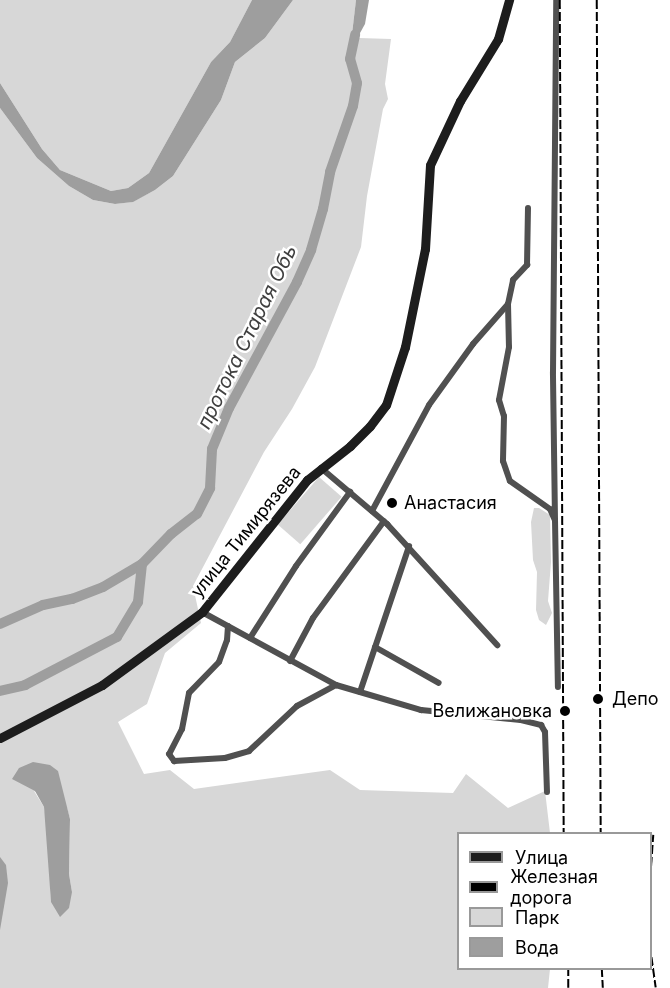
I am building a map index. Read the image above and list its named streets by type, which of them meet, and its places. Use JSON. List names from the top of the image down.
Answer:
{
  "streets": {
    "street": ["улица Тимирязева"]
  },
  "water": ["протока Старая Обь"],
  "places": ["Анастасия", "Депо", "Велижановка"],
  "legend": [
    "Улица",
    "Железная дорога",
    "Парк",
    "Вода"
  ]
}
